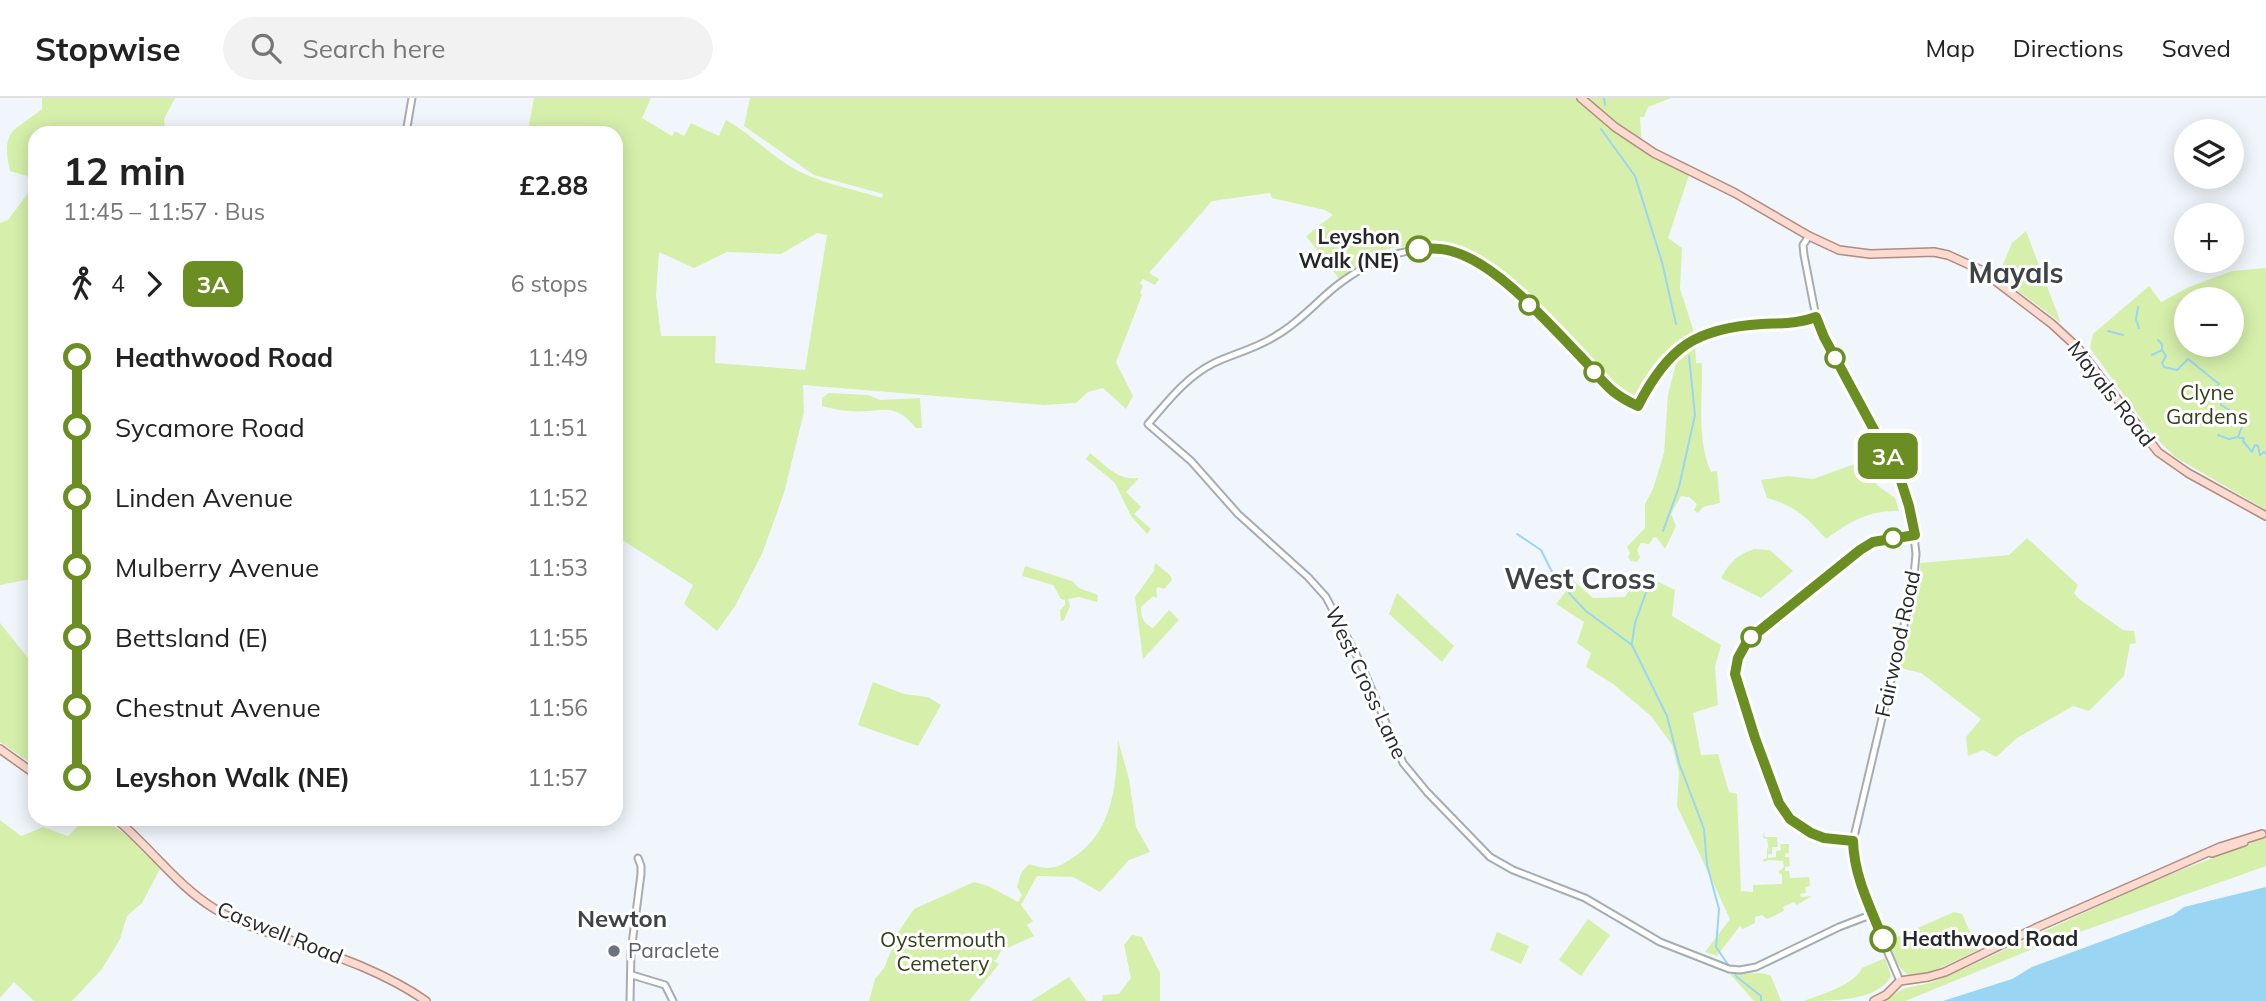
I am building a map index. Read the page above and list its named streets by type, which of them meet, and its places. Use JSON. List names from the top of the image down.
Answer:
{
  "streets": {
    "main road": ["Mayals Road", "Caswell Road"],
    "street": ["Fairwood Road", "West Cross Lane"]
  },
  "crossings": [
    ["Mayals Road", "Fairwood Road"],
    ["Fairwood Road", "West Cross Lane"]
  ],
  "districts": ["Mayals", "West Cross", "Newton"],
  "parks": ["Clyne Gardens", "Oystermouth Cemetery"],
  "places": ["Leyshon Walk (NE)", "Heathwood Road", "Paraclete"],
  "lines": ["bus line 3A"],
  "page": {
    "header": "Stopwise",
    "search": "Search here",
    "nav": ["Map", "Directions", "Saved"],
    "on_map": "3A",
    "map_buttons": ["+", "−"],
    "heading": ["12 min", "11:45 – 11:57 · Bus", "£2.88"],
    "legs": ["4", "3A", "6 stops"],
    "list": [
      {
        "name": "Heathwood Road",
        "value": "11:49"
      },
      {
        "name": "Sycamore Road",
        "value": "11:51"
      },
      {
        "name": "Linden Avenue",
        "value": "11:52"
      },
      {
        "name": "Mulberry Avenue",
        "value": "11:53"
      },
      {
        "name": "Bettsland (E)",
        "value": "11:55"
      },
      {
        "name": "Chestnut Avenue",
        "value": "11:56"
      },
      {
        "name": "Leyshon Walk (NE)",
        "value": "11:57"
      }
    ]
  }
}
